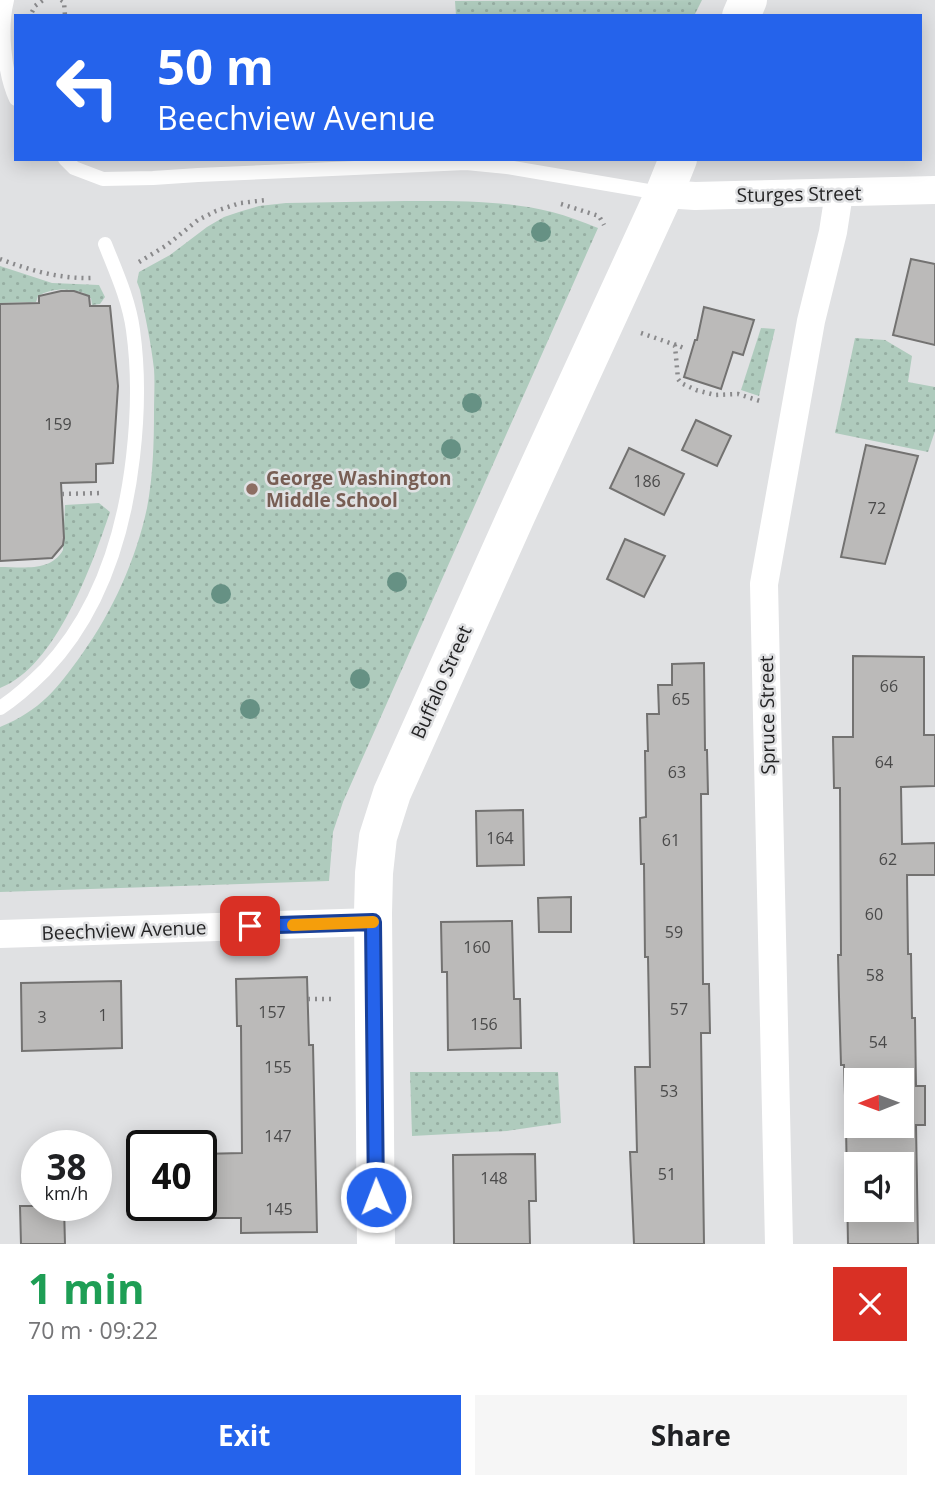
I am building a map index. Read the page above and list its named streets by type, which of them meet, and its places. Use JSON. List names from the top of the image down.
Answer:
{
  "streets": {
    "street": [
      "Sturges Street",
      "Buffalo Street",
      "Spruce Street",
      "Beechview Avenue"
    ]
  },
  "crossings": [
    ["Sturges Street", "Buffalo Street"],
    ["Sturges Street", "Spruce Street"],
    ["Buffalo Street", "Beechview Avenue"]
  ],
  "places": ["George Washington Middle School"],
  "house_numbers": [
    "159",
    "186",
    "72",
    "66",
    "65",
    "64",
    "63",
    "164",
    "61",
    "62",
    "60",
    "59",
    "160",
    "58",
    "57",
    "157",
    "1",
    "3",
    "156",
    "54",
    "155",
    "53",
    "147",
    "51",
    "148",
    "145"
  ],
  "north": "left",
  "page": {
    "turn": ["50 m", "Beechview Avenue"],
    "speed": "38 km/h",
    "limit": "40",
    "heading": ["1 min", "70 m · 09:22"],
    "buttons": ["Exit", "Share"]
  }
}
